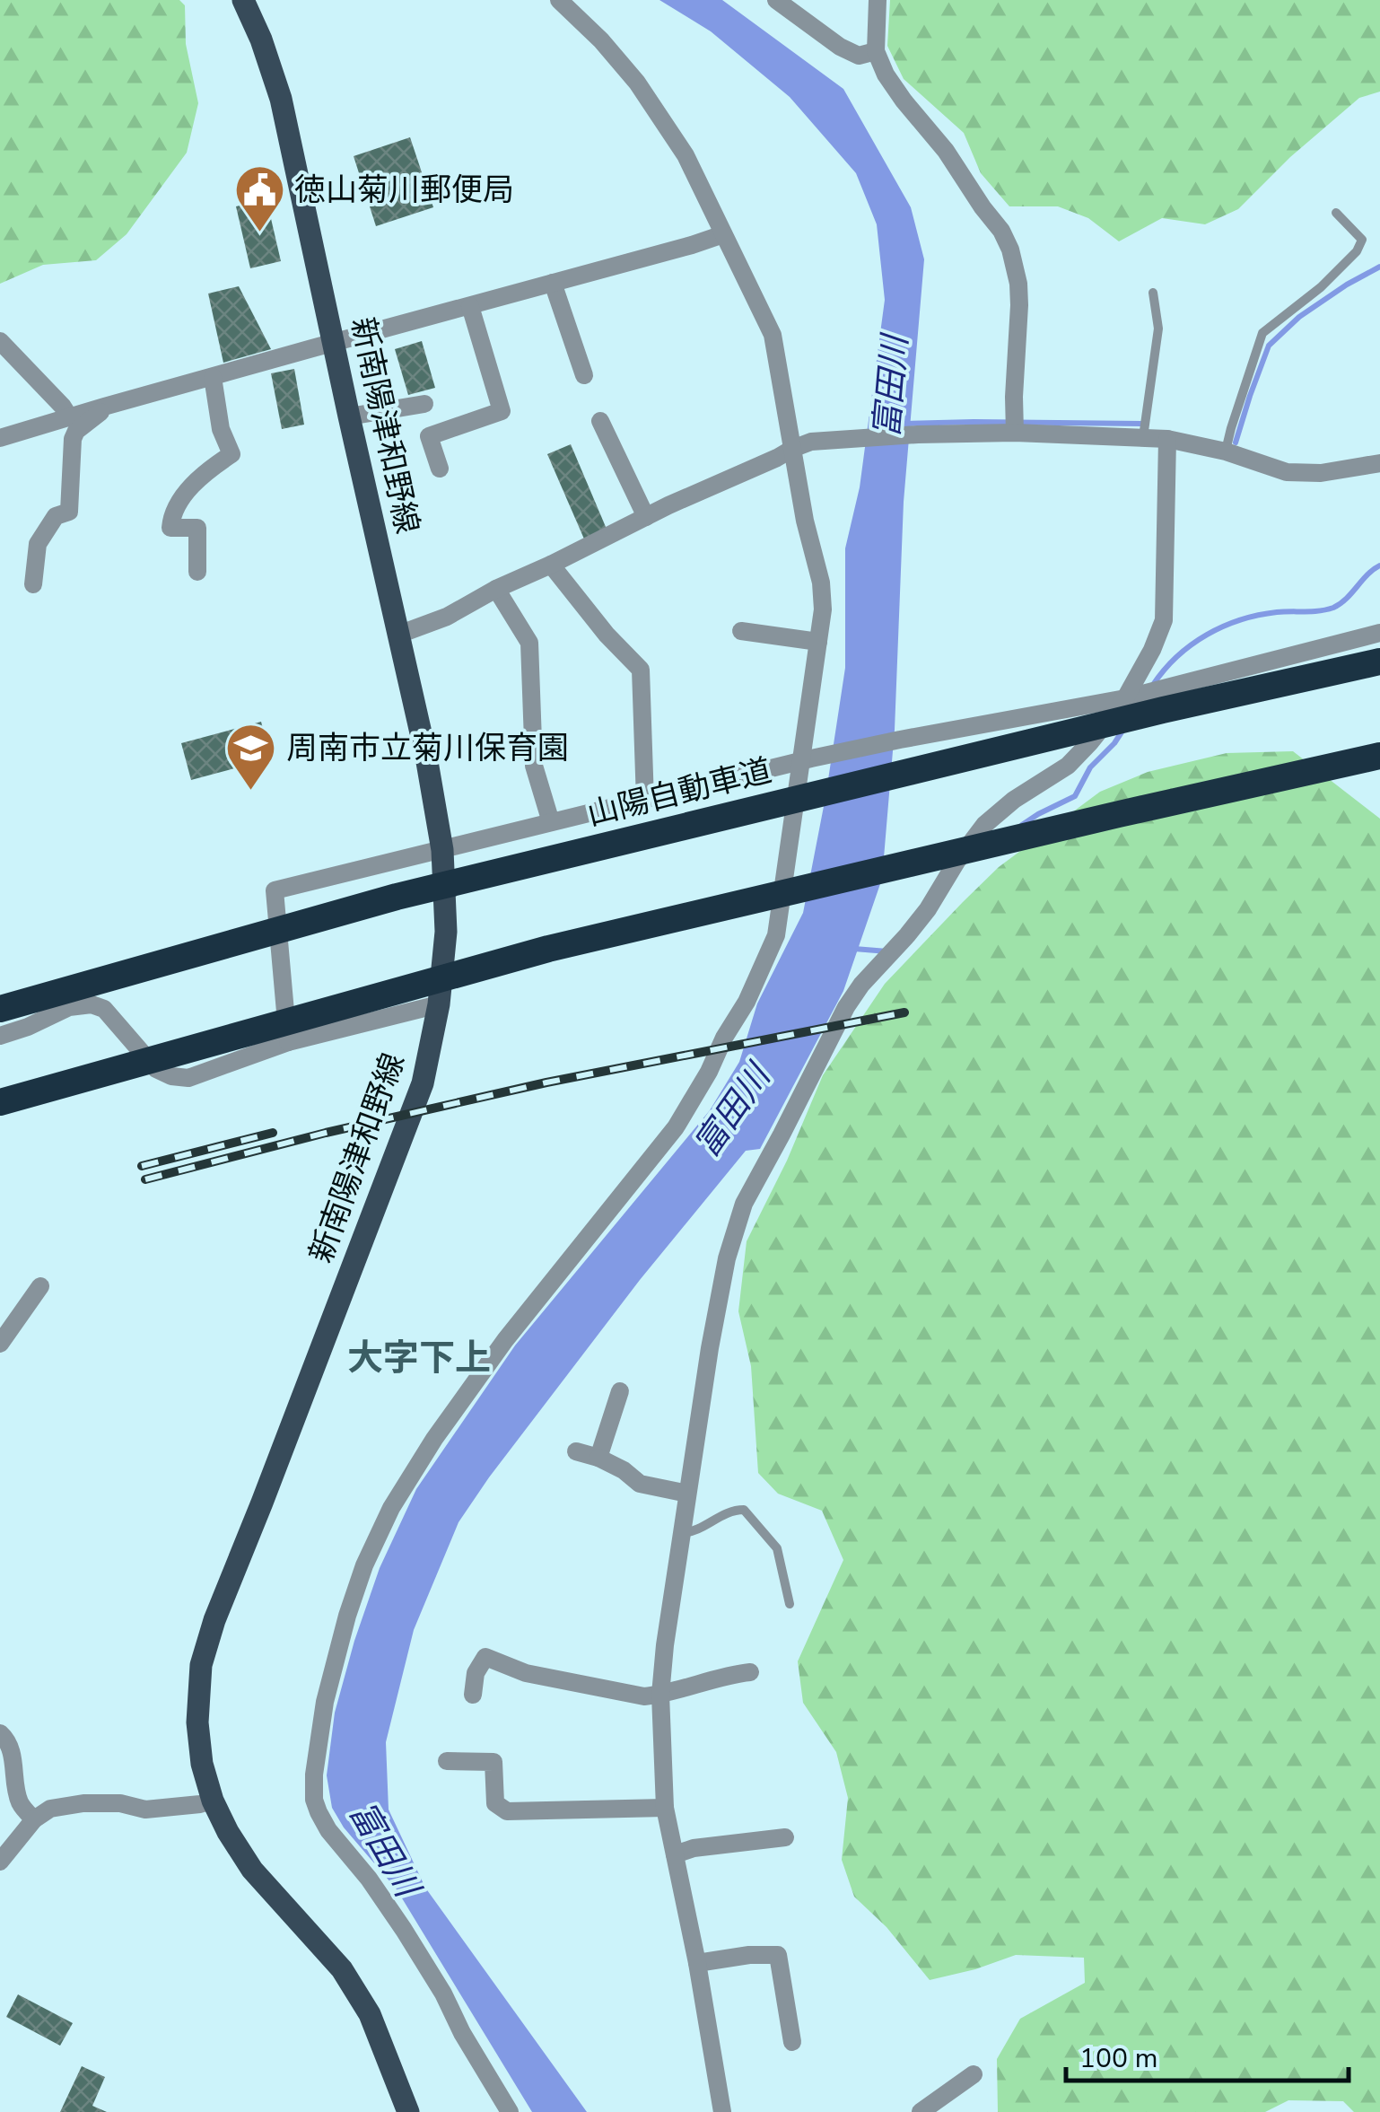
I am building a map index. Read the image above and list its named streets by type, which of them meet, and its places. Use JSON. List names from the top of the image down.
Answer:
{
  "streets": {
    "highway": ["山陽自動車道"],
    "main road": ["新南陽津和野線"]
  },
  "districts": ["大字下上"],
  "water": ["富田川"],
  "places": {
    "public building": ["徳山菊川郵便局"],
    "school or university": ["周南市立菊川保育園"]
  },
  "scale_bar": "100 m"
}
